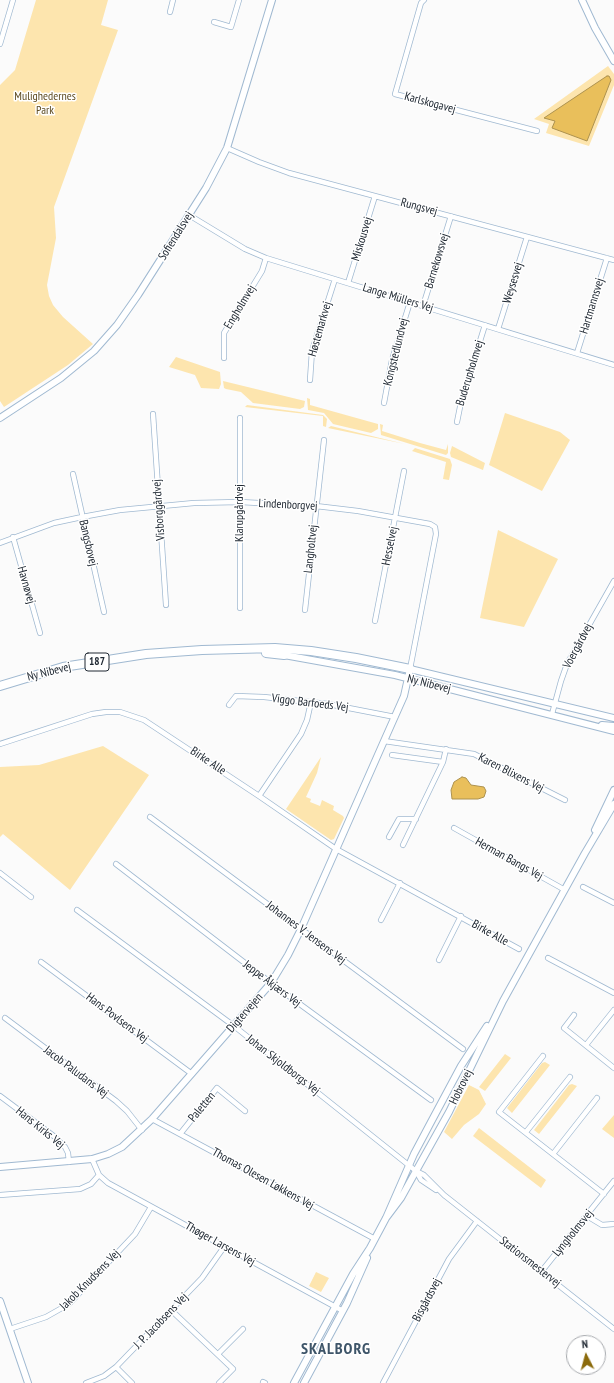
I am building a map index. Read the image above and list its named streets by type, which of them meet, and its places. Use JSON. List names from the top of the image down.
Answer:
{
  "streets": {
    "highway": ["187", "Ny Nibevej"],
    "main road": ["Sofiendalsvej", "Digtervejen", "Hobrovej"],
    "street": [
      "Karlskogavej",
      "Rungsvej",
      "Miskousvej",
      "Barnekowsvej",
      "Weysesvej",
      "Lange Müllers Vej",
      "Hartmannsvej",
      "Engholmvej",
      "Høstemarkvej",
      "Kongstedlundvej",
      "Buderupholmvej",
      "Lindenborgvej",
      "Visborggårdvej",
      "Klarupgårdvej",
      "Bangsbovej",
      "Hesselvej",
      "Langholtvej",
      "Havnøvej",
      "Voergårdvej",
      "Viggo Barfoeds Vej",
      "Birke Alle",
      "Karen Blixens Vej",
      "Herman Bangs Vej",
      "Johannes V. Jensens Vej",
      "Jeppe Åkjærs Vej",
      "Hans Povlsens Vej",
      "Johan Skjoldborgs Vej",
      "Jacob Paludans Vej",
      "Paletten",
      "Hans Kirks Vej",
      "Thomas Olesen Løkkens Vej",
      "Lyngholmsvej",
      "Thøger Larsens Vej",
      "Stationsmestervej",
      "Jakob Knudsens Vej",
      "Bisgårdsvej",
      "J. P. Jacobsens Vej"
    ]
  },
  "crossings": [
    ["Rungsvej", "Sofiendalsvej"],
    ["Rungsvej", "Miskousvej"],
    ["Rungsvej", "Barnekowsvej"],
    ["Rungsvej", "Weysesvej"],
    ["Rungsvej", "Hartmannsvej"],
    ["Sofiendalsvej", "Lange Müllers Vej"],
    ["Miskousvej", "Lange Müllers Vej"],
    ["Barnekowsvej", "Lange Müllers Vej"],
    ["Weysesvej", "Lange Müllers Vej"],
    ["Lange Müllers Vej", "Hartmannsvej"],
    ["Lange Müllers Vej", "Engholmvej"],
    ["Lange Müllers Vej", "Høstemarkvej"],
    ["Lange Müllers Vej", "Kongstedlundvej"],
    ["Lange Müllers Vej", "Buderupholmvej"],
    ["Lindenborgvej", "Visborggårdvej"],
    ["Lindenborgvej", "Klarupgårdvej"],
    ["Lindenborgvej", "Bangsbovej"],
    ["Lindenborgvej", "Hesselvej"],
    ["Lindenborgvej", "Langholtvej"],
    ["Lindenborgvej", "Havnøvej"],
    ["Lindenborgvej", "Ny Nibevej"],
    ["Lindenborgvej", "Digtervejen"],
    ["Voergårdvej", "Ny Nibevej"],
    ["Ny Nibevej", "Digtervejen"],
    ["Viggo Barfoeds Vej", "Digtervejen"],
    ["Birke Alle", "Digtervejen"],
    ["Karen Blixens Vej", "Digtervejen"],
    ["Herman Bangs Vej", "Hobrovej"],
    ["Johannes V. Jensens Vej", "Digtervejen"],
    ["Jeppe Åkjærs Vej", "Digtervejen"],
    ["Digtervejen", "Hans Povlsens Vej"],
    ["Digtervejen", "Johan Skjoldborgs Vej"],
    ["Digtervejen", "Jacob Paludans Vej"],
    ["Digtervejen", "Hans Kirks Vej"],
    ["Digtervejen", "Thomas Olesen Løkkens Vej"],
    ["Digtervejen", "Thøger Larsens Vej"],
    ["Johan Skjoldborgs Vej", "Hobrovej"],
    ["Hobrovej", "Thomas Olesen Løkkens Vej"],
    ["Hobrovej", "Thøger Larsens Vej"],
    ["Hobrovej", "Stationsmestervej"],
    ["Paletten", "Thomas Olesen Løkkens Vej"],
    ["Lyngholmsvej", "Stationsmestervej"],
    ["Thøger Larsens Vej", "Jakob Knudsens Vej"],
    ["Thøger Larsens Vej", "J. P. Jacobsens Vej"],
    ["Stationsmestervej", "Bisgårdsvej"]
  ],
  "districts": ["SKALBORG"],
  "parks": ["Mulighedernes Park"],
  "north": "top"
}
